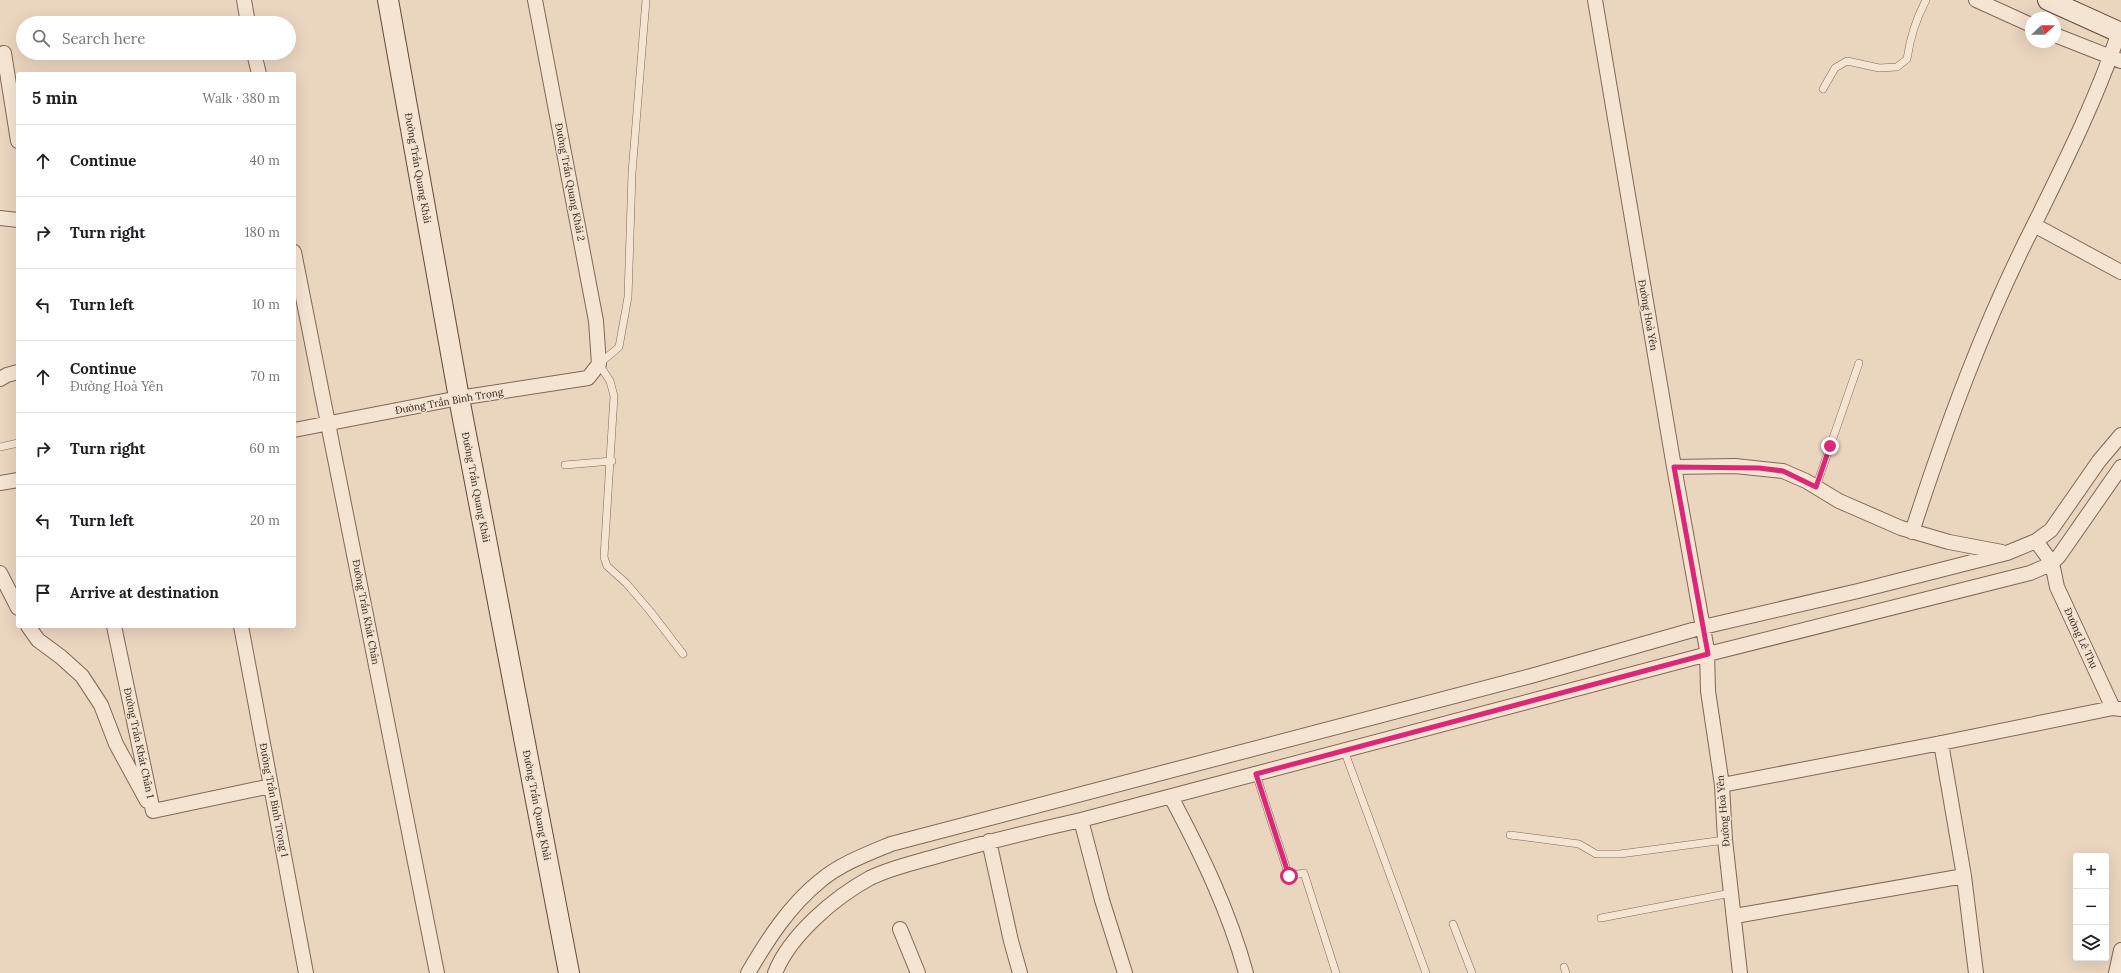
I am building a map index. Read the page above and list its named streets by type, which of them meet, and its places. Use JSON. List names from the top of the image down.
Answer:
{
  "streets": {
    "main road": ["Đường Trần Quang Khải"],
    "street": [
      "Đường Trần Quang Khải 2",
      "Đường Hoà Yên",
      "Đường Trần Bình Trọng",
      "Đường Trần Khát Chân",
      "Đường Lê Thụ",
      "Đường Trần Khát Chân 1",
      "Đường Trần Bình Trọng 1"
    ]
  },
  "crossings": [
    ["Đường Trần Quang Khải", "Đường Trần Bình Trọng"],
    ["Đường Trần Quang Khải 2", "Đường Trần Bình Trọng"],
    ["Đường Trần Bình Trọng", "Đường Trần Khát Chân"],
    ["Đường Trần Khát Chân 1", "Đường Trần Bình Trọng 1"]
  ],
  "north": "right",
  "page": {
    "search": "Search here",
    "heading": ["5 min", "Walk · 380 m"],
    "list": [
      ["Continue", "40 m"],
      ["Turn right", "180 m"],
      ["Turn left", "10 m"],
      ["Continue", "Đường Hoà Yên", "70 m"],
      ["Turn right", "60 m"],
      ["Turn left", "20 m"],
      "Arrive at destination"
    ],
    "map_buttons": ["+", "−"]
  }
}
